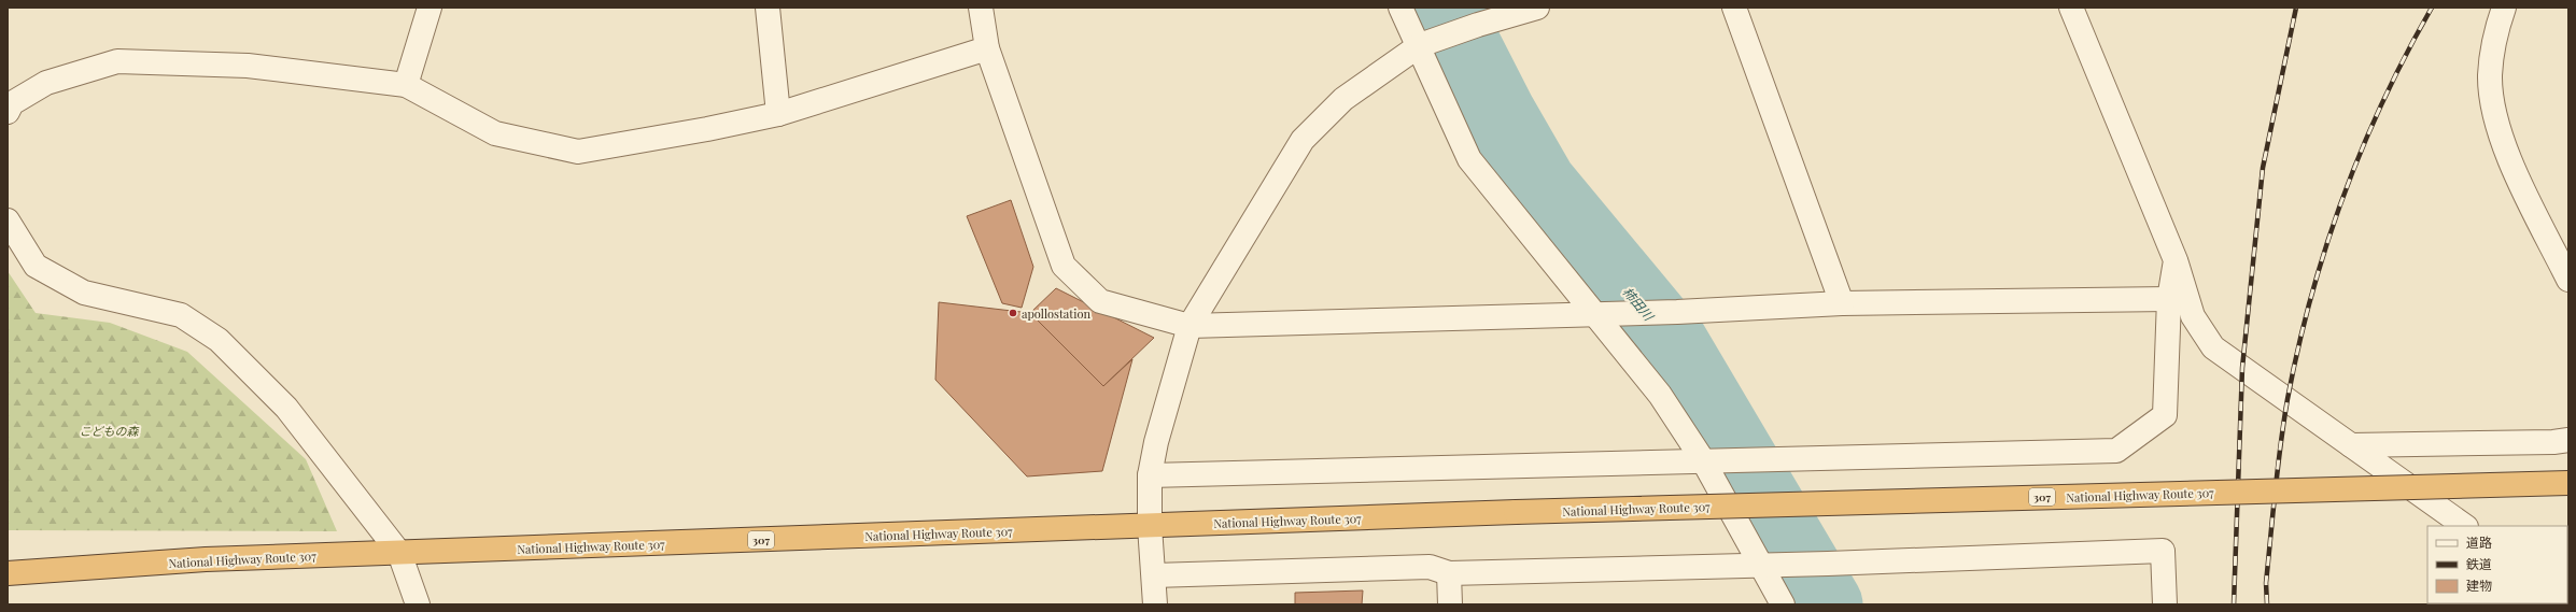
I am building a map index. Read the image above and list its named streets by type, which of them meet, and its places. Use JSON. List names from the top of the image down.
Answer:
{
  "streets": {
    "highway": ["National Highway Route 307", "307"]
  },
  "water": ["柿田川"],
  "parks": ["こどもの森"],
  "places": ["apollostation"],
  "legend": ["道路", "鉄道", "建物"]
}
